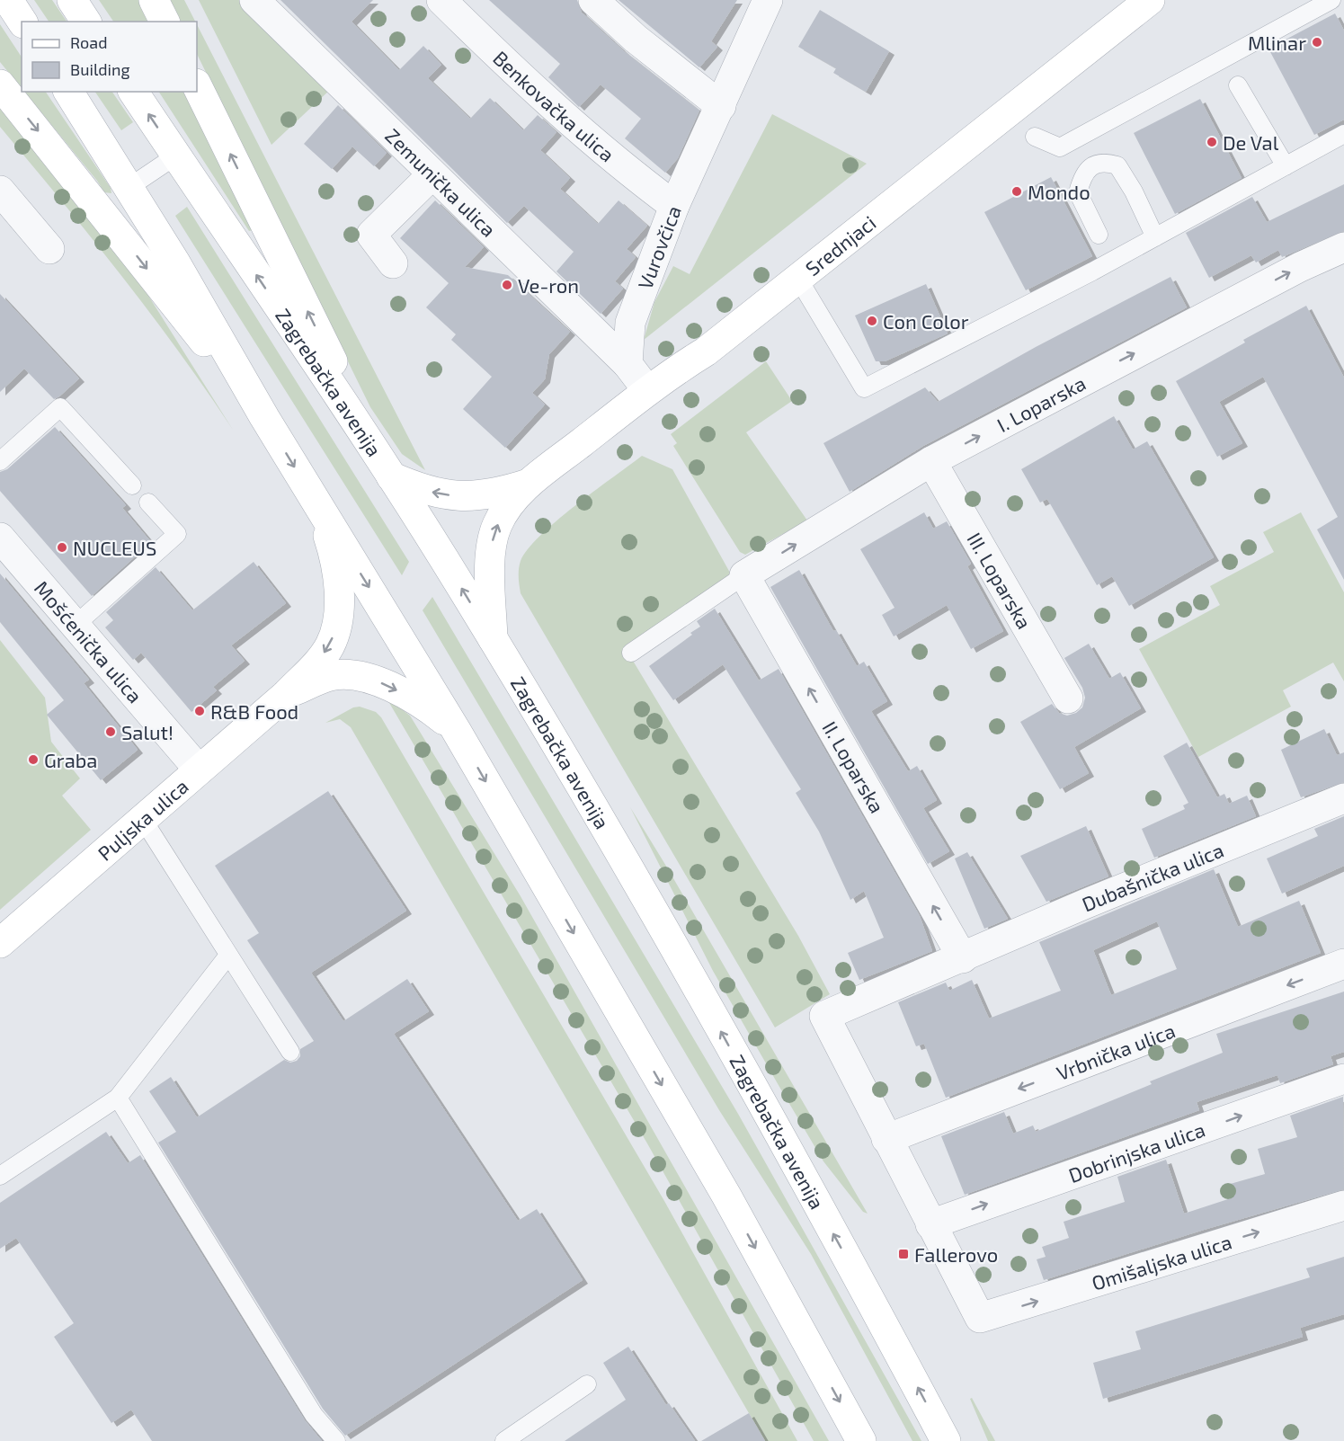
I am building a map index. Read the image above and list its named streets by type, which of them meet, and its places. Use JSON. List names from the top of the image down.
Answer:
{
  "streets": {
    "main road": ["Srednjaci", "Zagrebačka avenija", "Puljska ulica"],
    "street": [
      "Benkovačka ulica",
      "Zemunička ulica",
      "Vurovčica",
      "I. Loparska",
      "III. Loparska",
      "Mošćenička ulica",
      "II. Loparska",
      "Dubašnička ulica",
      "Vrbnička ulica",
      "Dobrinjska ulica",
      "Omišaljska ulica"
    ]
  },
  "crossings": [
    ["Benkovačka ulica", "Vurovčica"],
    ["Zemunička ulica", "Vurovčica"],
    ["I. Loparska", "III. Loparska"],
    ["I. Loparska", "II. Loparska"],
    ["Mošćenička ulica", "Puljska ulica"],
    ["II. Loparska", "Dubašnička ulica"],
    ["Dubašnička ulica", "Vrbnička ulica"],
    ["Dobrinjska ulica", "Omišaljska ulica"]
  ],
  "one_way": [
    "I. Loparska",
    "II. Loparska",
    "Vrbnička ulica",
    "Dobrinjska ulica",
    "Omišaljska ulica"
  ],
  "places": {
    "other": [
      "Mlinar",
      "De Val",
      "Mondo",
      "Ve-ron",
      "Con Color",
      "NUCLEUS",
      "R&B Food",
      "Salut!",
      "Graba"
    ],
    "transit": ["Fallerovo"]
  },
  "legend": ["Road", "Building"]
}
